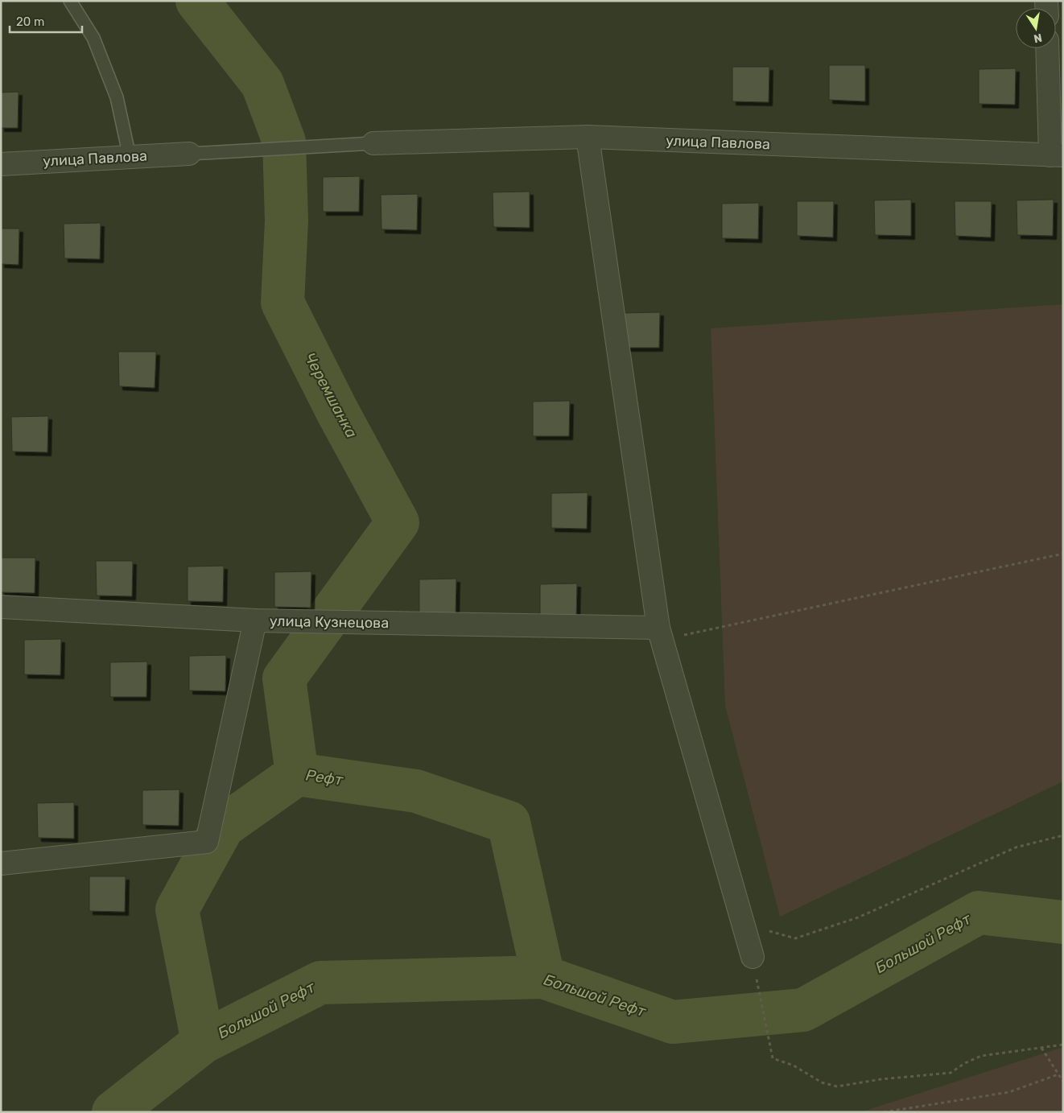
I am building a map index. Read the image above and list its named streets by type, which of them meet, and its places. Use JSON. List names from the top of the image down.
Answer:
{
  "streets": {
    "street": ["улица Павлова", "улица Кузнецова"]
  },
  "water": ["Черемшанка", "Рефт", "Большой Рефт"],
  "scale_bar": "20 m",
  "north": "bottom"
}
